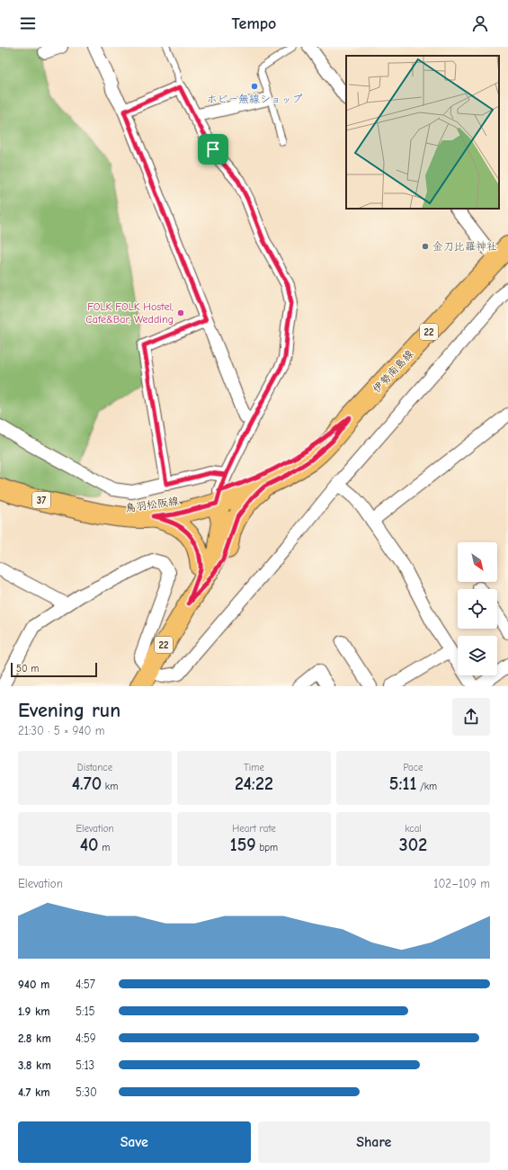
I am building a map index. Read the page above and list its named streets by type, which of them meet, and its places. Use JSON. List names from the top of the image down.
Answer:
{
  "streets": {
    "main road": [
      "22",
      "伊勢南島線",
      "37",
      "鳥羽松阪線"
    ]
  },
  "crossings": [
    ["22", "伊勢南島線"],
    ["22", "鳥羽松阪線"],
    ["伊勢南島線", "鳥羽松阪線"]
  ],
  "places": ["ホビー無線ショップ", "金刀比羅神社", "FOLK FOLK Hostel, Cafe&Bar, Wedding"],
  "scale_bar": "50 m",
  "north": "bottom right",
  "page": {
    "header": "Tempo",
    "scale": "50 m",
    "heading": ["Evening run", "21:30 · 5 × 940 m"],
    "stats": [
      ["Distance", "4.70 km"],
      ["Time", "24:22"],
      ["Pace", "5:11 /km"],
      ["Elevation", "40 m"],
      ["Heart rate", "159 bpm"],
      ["kcal", "302"]
    ],
    "chart": ["Elevation", "102–109 m"],
    "list": [
      {
        "name": "940 m",
        "note": "4:57"
      },
      {
        "name": "1.9 km",
        "note": "5:15"
      },
      {
        "name": "2.8 km",
        "note": "4:59"
      },
      {
        "name": "3.8 km",
        "note": "5:13"
      },
      {
        "name": "4.7 km",
        "note": "5:30"
      }
    ],
    "buttons": ["Save", "Share"]
  }
}
